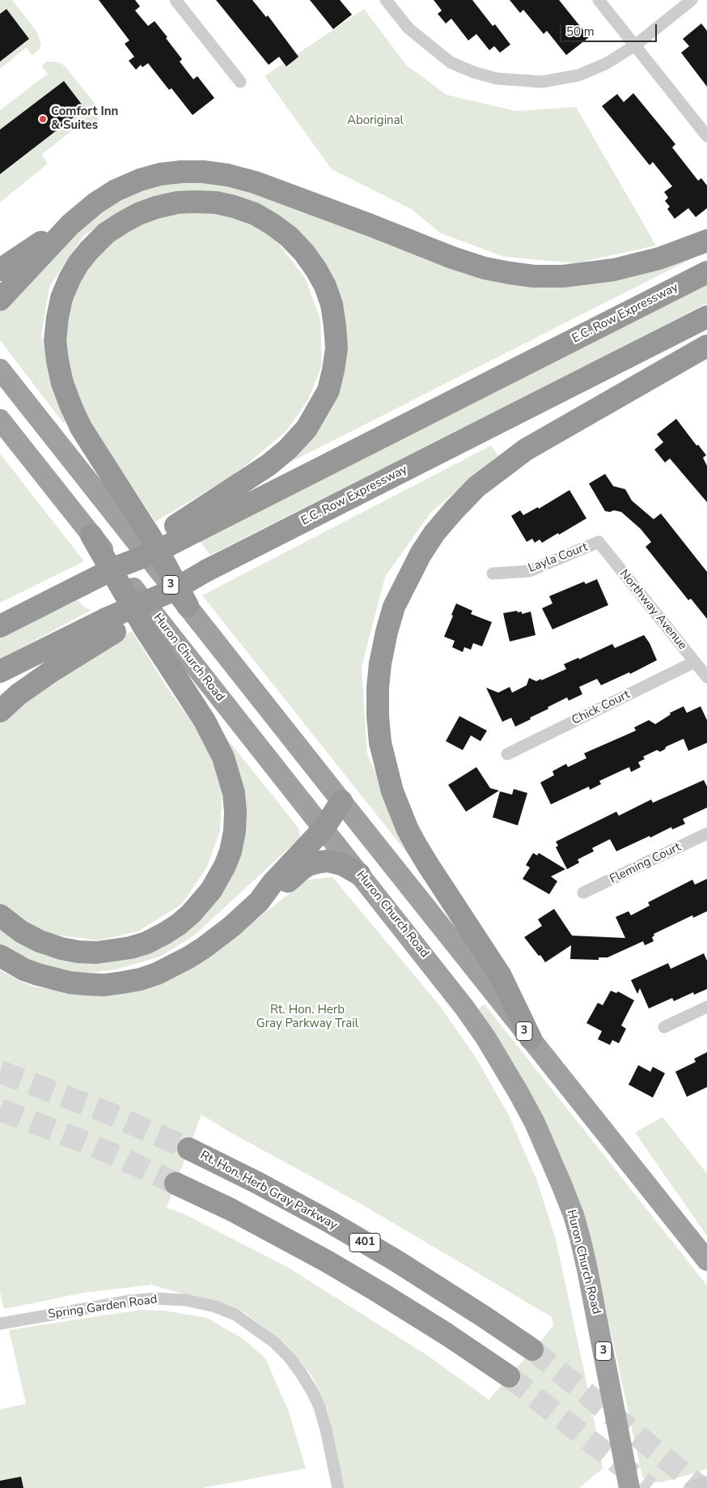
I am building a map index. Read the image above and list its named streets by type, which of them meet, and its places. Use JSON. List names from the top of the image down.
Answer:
{
  "streets": {
    "highway": [
      "E.C. Row Expressway",
      "3",
      "Huron Church Road",
      "Rt. Hon. Herb Gray Parkway",
      "401"
    ],
    "street": [
      "Layla Court",
      "Northway Avenue",
      "Chick Court",
      "Fleming Court",
      "Spring Garden Road"
    ]
  },
  "crossings": [
    ["Layla Court", "Northway Avenue"],
    ["Northway Avenue", "Chick Court"]
  ],
  "parks": ["Aboriginal", "Rt. Hon. Herb Gray Parkway Trail"],
  "places": ["Comfort Inn & Suites"],
  "scale_bar": "50 m"
}
